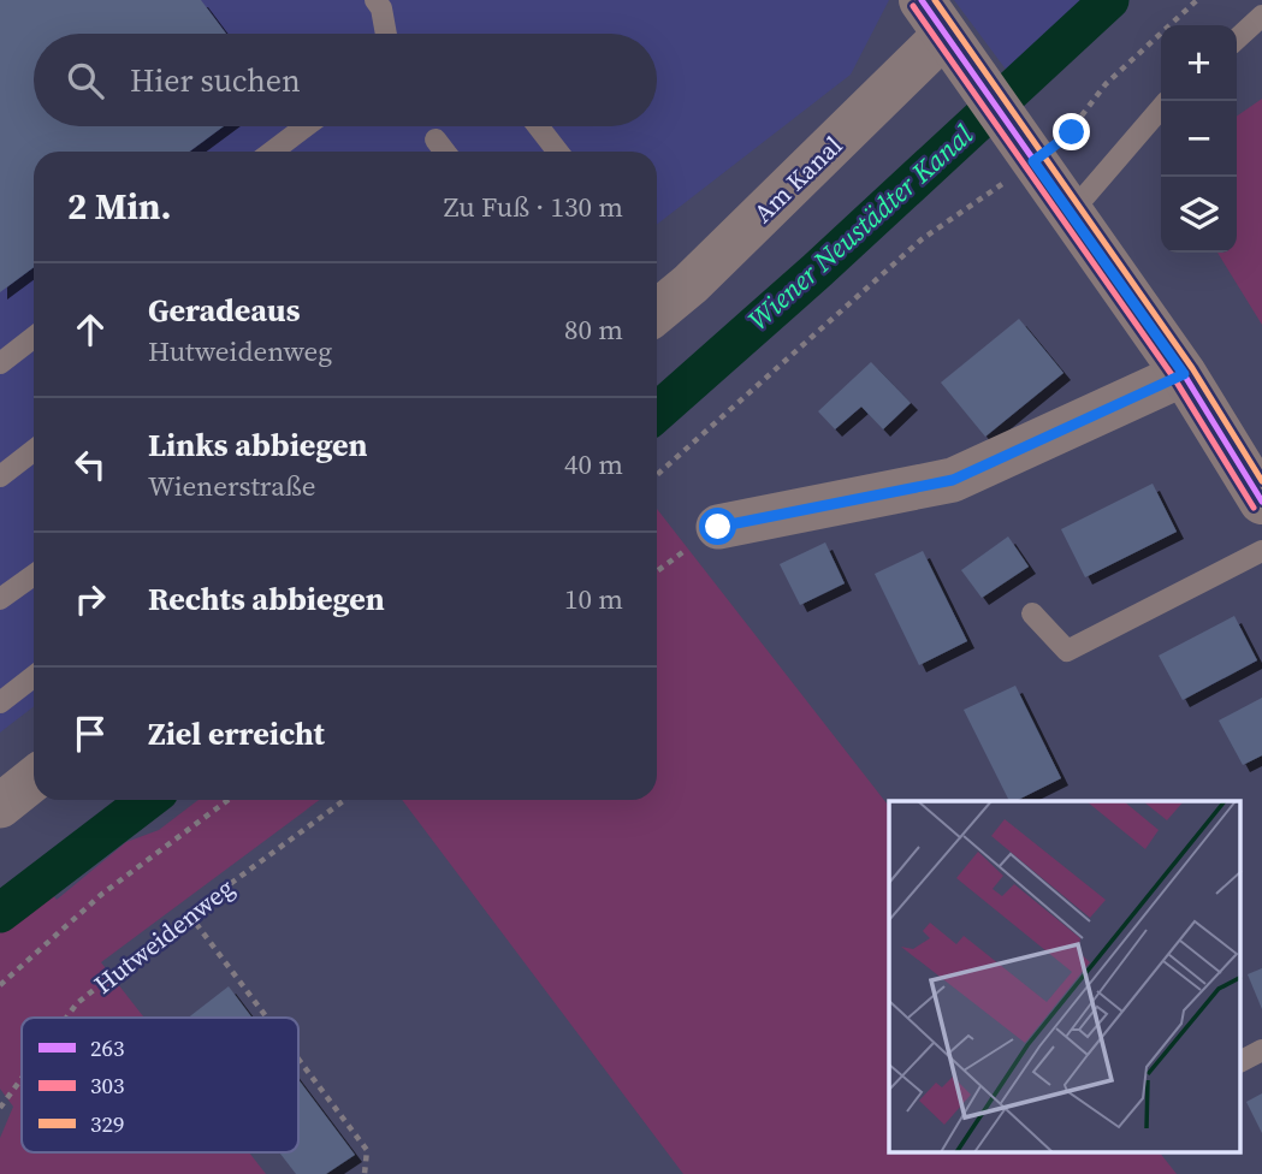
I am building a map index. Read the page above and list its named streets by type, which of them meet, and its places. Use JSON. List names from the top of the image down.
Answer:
{
  "streets": {
    "street": ["Am Kanal"],
    "path": ["Hutweidenweg"]
  },
  "water": ["Wiener Neustädter Kanal"],
  "lines": ["transit line 263", "transit line 329", "transit line 303"],
  "legend": ["263", "303", "329"],
  "page": {
    "map_buttons": ["+", "−"],
    "search": "Hier suchen",
    "heading": ["2 Min.", "Zu Fuß · 130 m"],
    "list": [
      ["Geradeaus", "Hutweidenweg", "80 m"],
      ["Links abbiegen", "Wienerstraße", "40 m"],
      ["Rechts abbiegen", "10 m"],
      "Ziel erreicht"
    ]
  }
}
